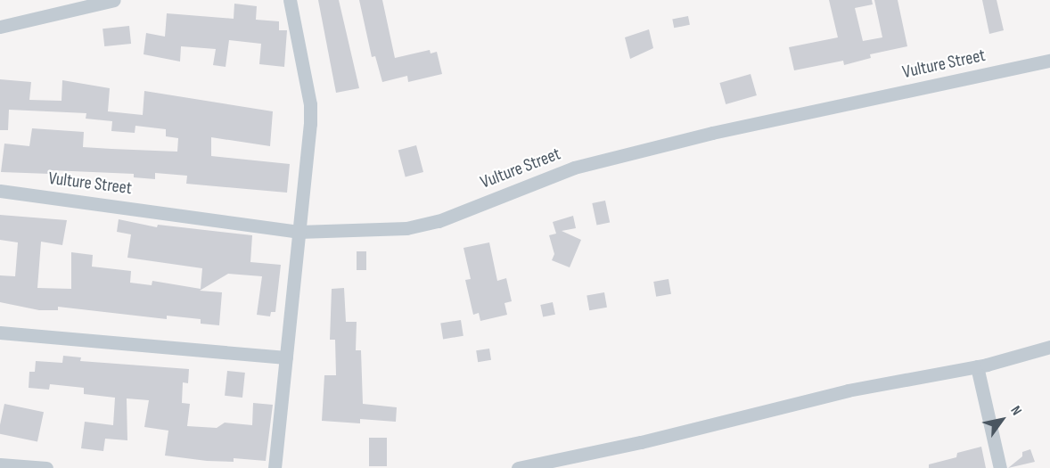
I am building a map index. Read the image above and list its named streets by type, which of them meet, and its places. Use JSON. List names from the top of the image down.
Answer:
{
  "streets": {
    "street": ["Vulture Street"]
  },
  "north": "top right"
}
